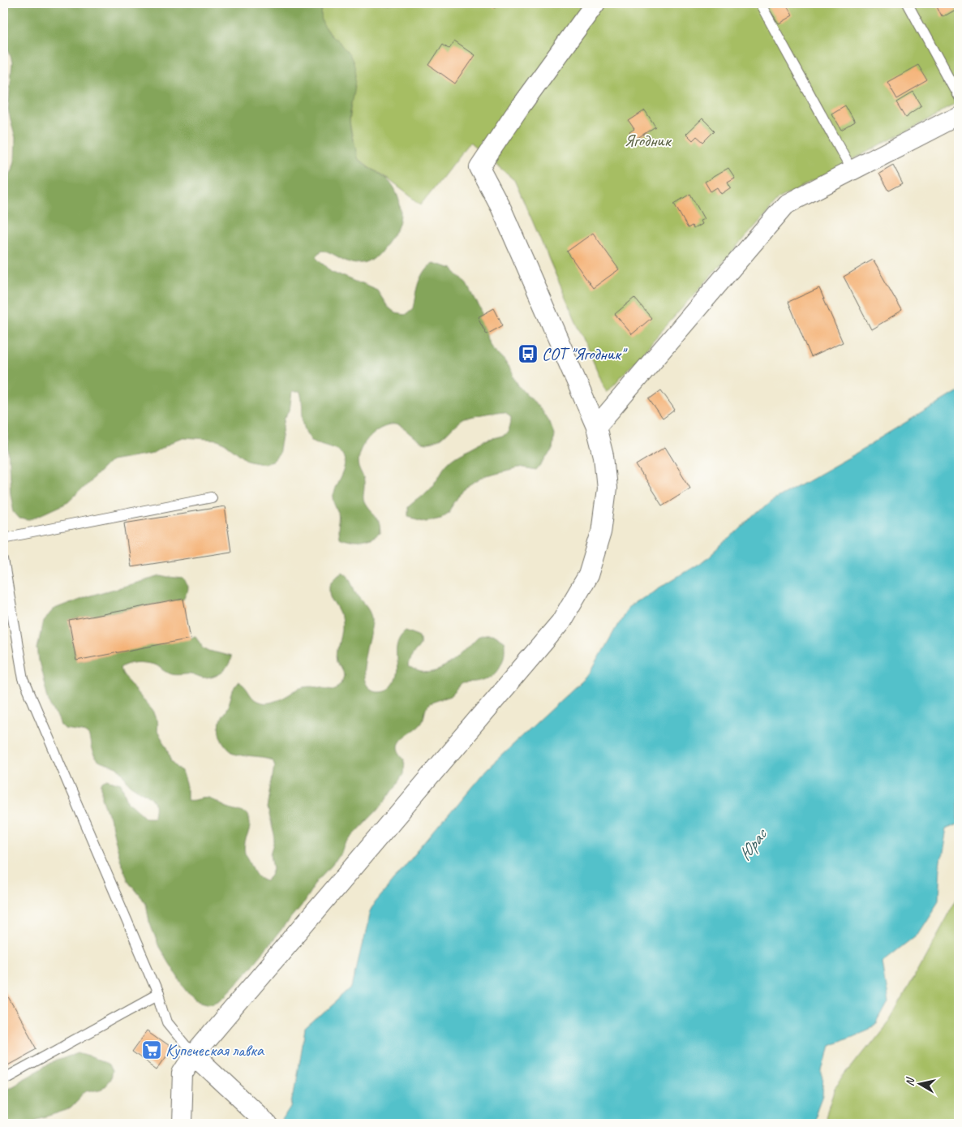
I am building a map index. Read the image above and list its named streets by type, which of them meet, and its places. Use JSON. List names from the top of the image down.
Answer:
{
  "water": ["Юрас"],
  "parks": ["Ягодник"],
  "places": {
    "bus stop": ["СОТ \"Ягодник\""],
    "supermarket": ["Купеческая лавка"]
  },
  "north": "left"
}
